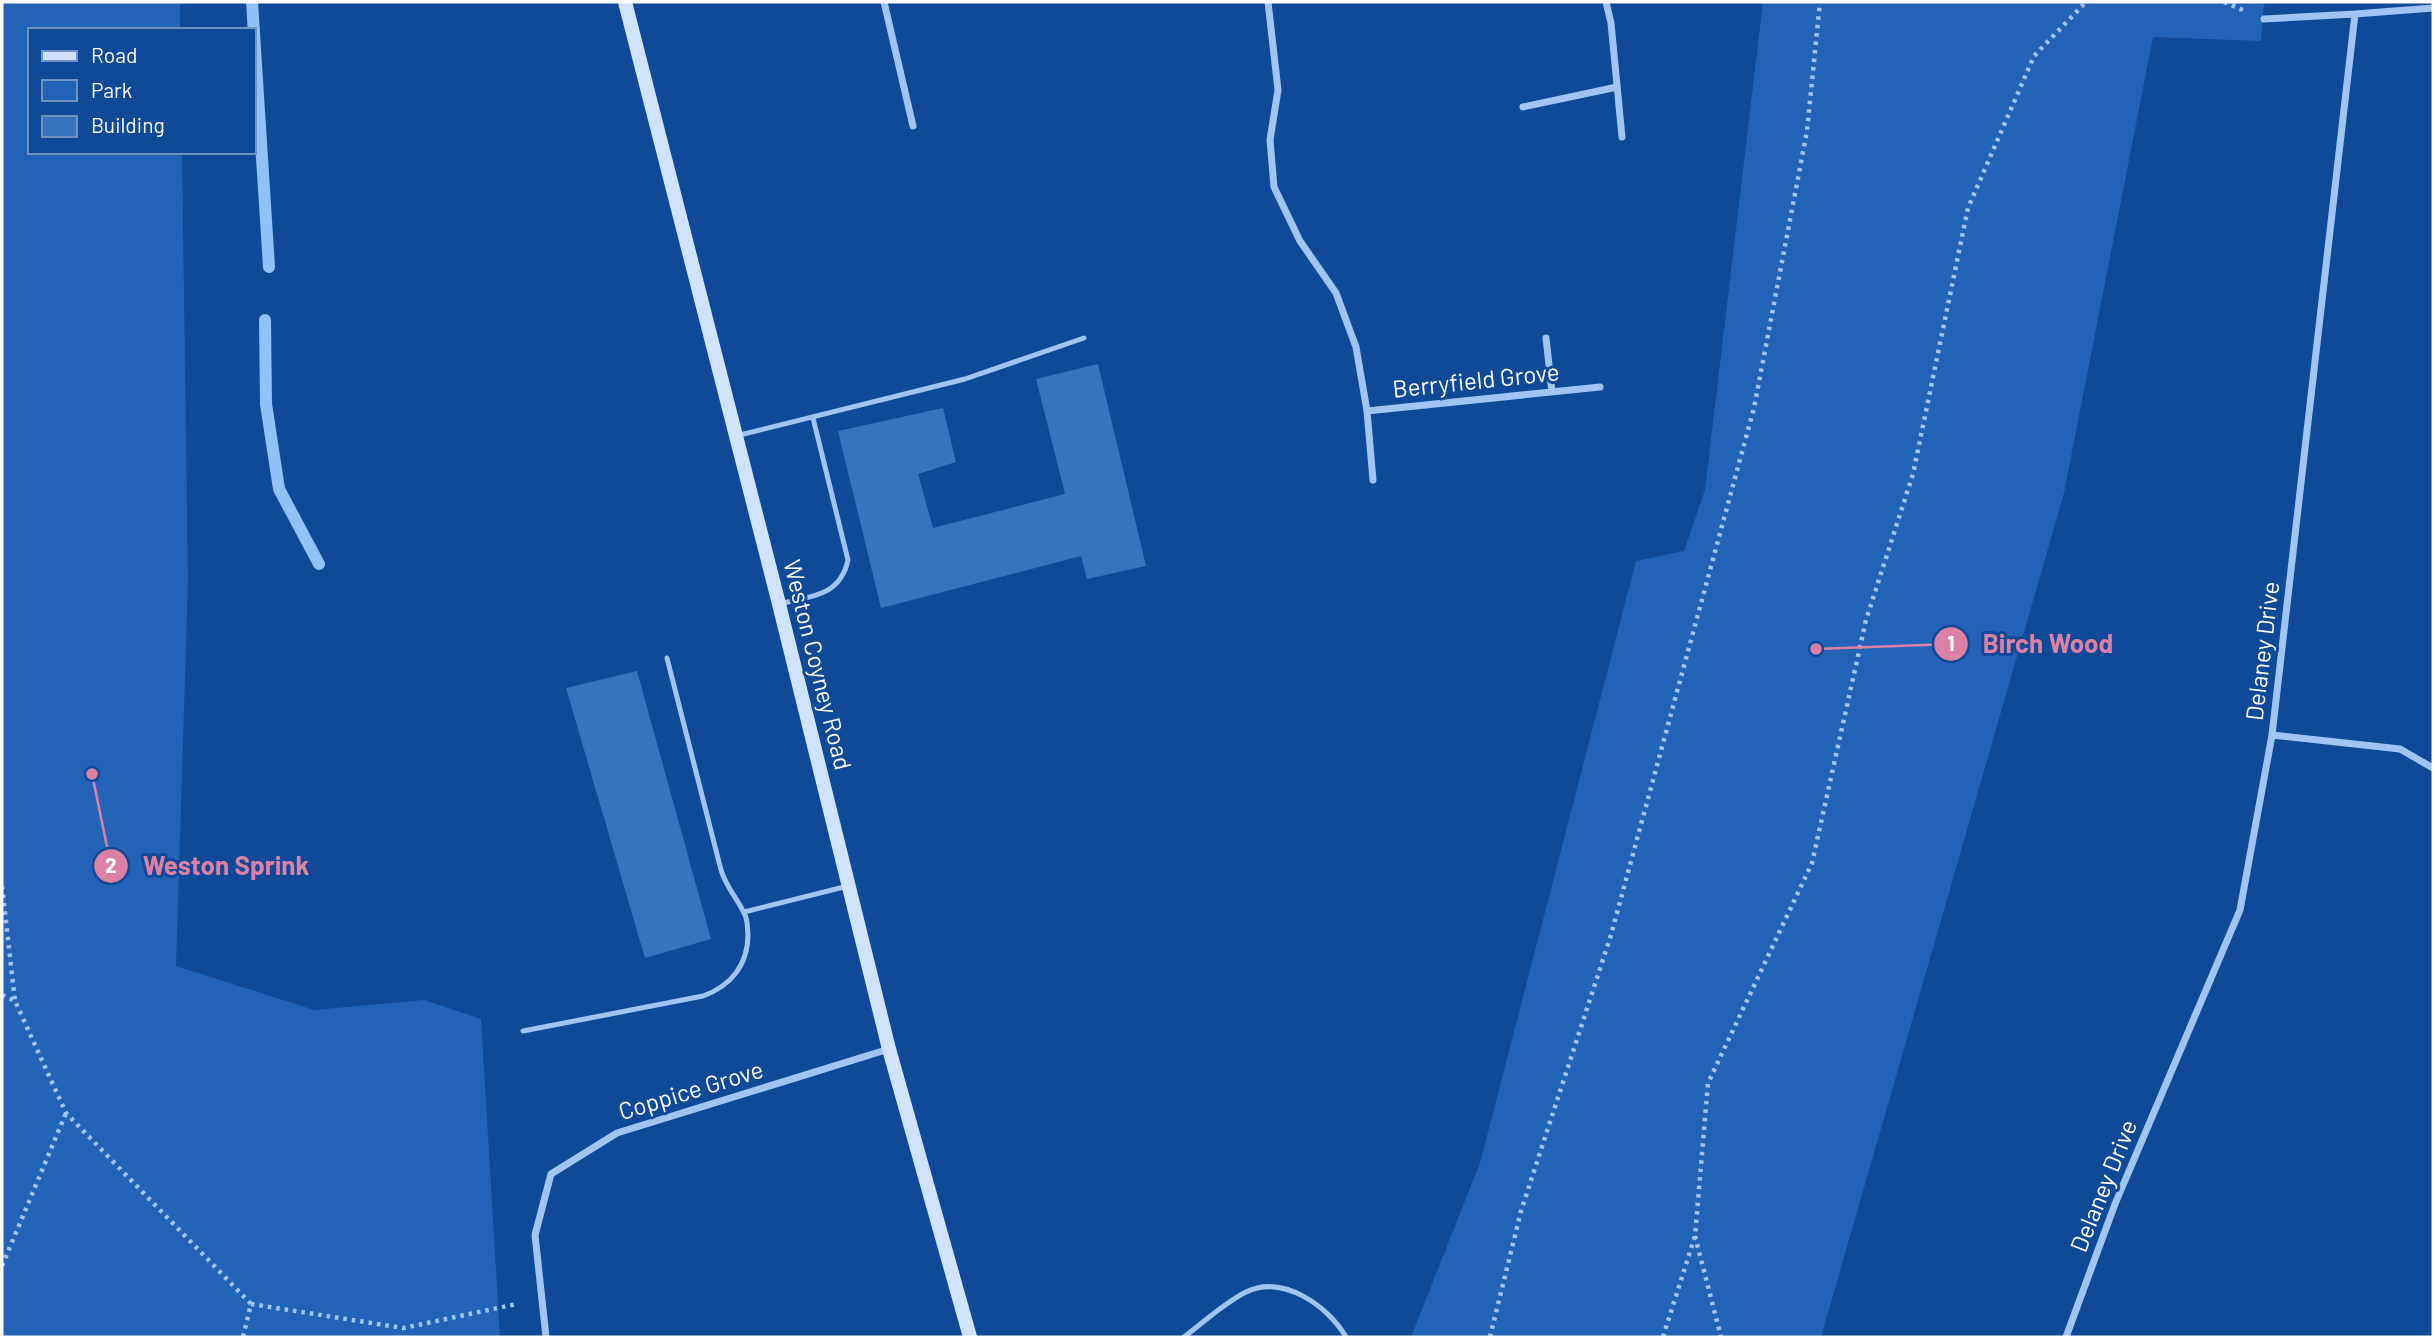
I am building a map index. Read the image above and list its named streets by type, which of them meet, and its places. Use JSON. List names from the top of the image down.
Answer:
{
  "streets": {
    "street": [
      "Berryfield Grove",
      "Delaney Drive",
      "Weston Coyney Road",
      "Coppice Grove"
    ]
  },
  "crossings": [
    ["Weston Coyney Road", "Coppice Grove"]
  ],
  "places": ["Birch Wood", "Weston Sprink"],
  "legend": ["Road", "Park", "Building"]
}
